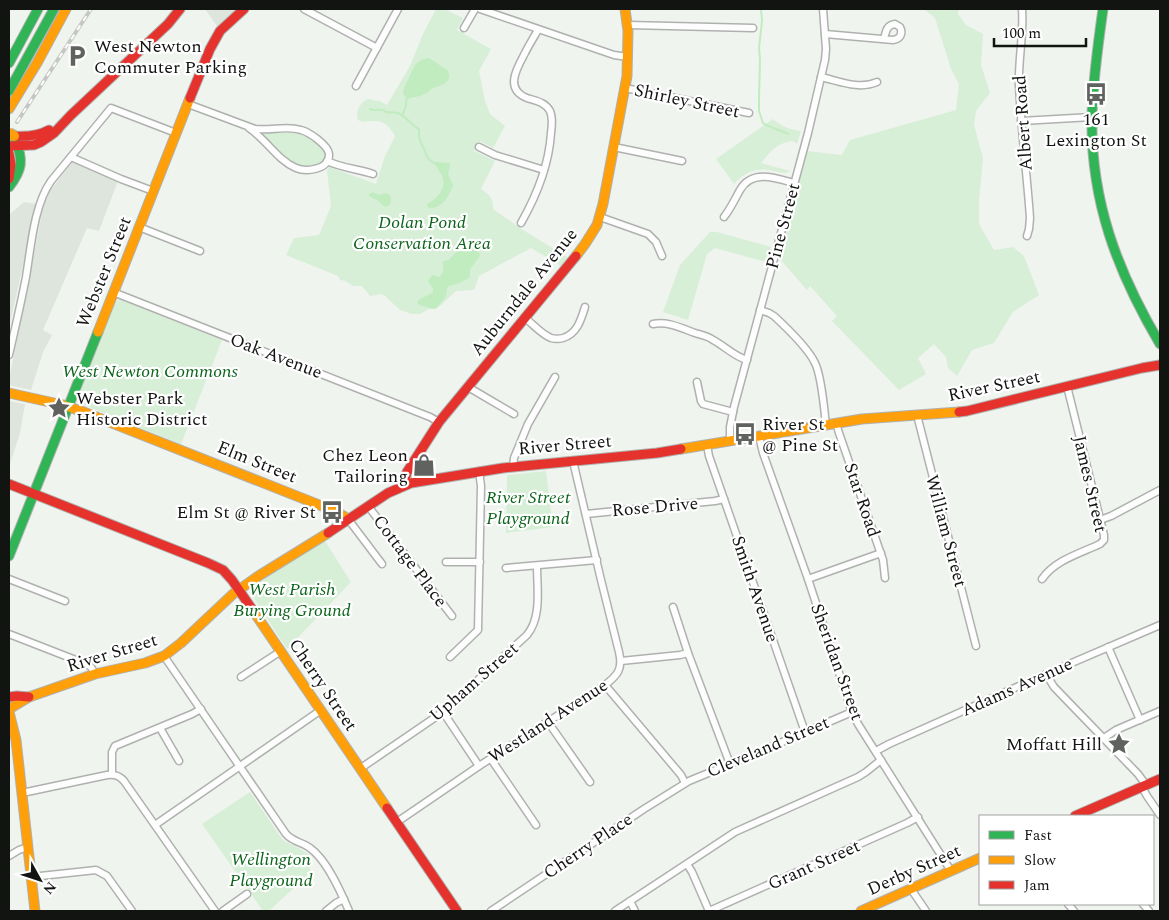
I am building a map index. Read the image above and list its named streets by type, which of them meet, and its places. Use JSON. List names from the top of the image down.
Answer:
{
  "streets": {
    "main road": [
      "Webster Street",
      "Auburndale Avenue",
      "River Street",
      "Elm Street",
      "Cherry Street",
      "Derby Street"
    ],
    "street": [
      "Shirley Street",
      "Albert Road",
      "Pine Street",
      "Oak Avenue",
      "James Street",
      "Star Road",
      "Rose Drive",
      "William Street",
      "Cottage Place",
      "Smith Avenue",
      "Sheridan Street",
      "Upham Street",
      "Adams Avenue",
      "Westland Avenue",
      "Cleveland Street",
      "Cherry Place",
      "Grant Street"
    ]
  },
  "crossings": [
    ["Shirley Street", "Auburndale Avenue"],
    ["Pine Street", "River Street"],
    ["Pine Street", "Star Road"],
    ["Webster Street", "Oak Avenue"],
    ["Webster Street", "Elm Street"],
    ["Webster Street", "Cherry Street"],
    ["Auburndale Avenue", "Oak Avenue"],
    ["Auburndale Avenue", "River Street"],
    ["River Street", "Elm Street"],
    ["River Street", "James Street"],
    ["River Street", "Star Road"],
    ["River Street", "William Street"],
    ["River Street", "Cottage Place"],
    ["River Street", "Smith Avenue"],
    ["River Street", "Sheridan Street"],
    ["River Street", "Cherry Street"],
    ["River Street", "Westland Avenue"],
    ["Rose Drive", "Smith Avenue"],
    ["Rose Drive", "Westland Avenue"],
    ["Smith Avenue", "Cleveland Street"],
    ["Sheridan Street", "Adams Avenue"],
    ["Sheridan Street", "Cleveland Street"],
    ["Sheridan Street", "Grant Street"],
    ["Sheridan Street", "Derby Street"],
    ["Upham Street", "Cherry Street"],
    ["Cherry Street", "Westland Avenue"],
    ["Cleveland Street", "Cherry Place"]
  ],
  "parks": [
    "Dolan Pond Conservation Area",
    "West Newton Commons",
    "River Street Playground",
    "West Parish Burying Ground",
    "Wellington Playground"
  ],
  "places": {
    "parking": ["West Newton Commuter Parking"],
    "bus stop": ["161 Lexington St", "River St @ Pine St", "Elm St @ River St"],
    "place": ["Webster Park Historic District", "Moffatt Hill"],
    "shop": ["Chez Leon Tailoring"]
  },
  "legend": ["Fast", "Slow", "Jam"],
  "scale_bar": "100 m",
  "north": "bottom right"
}
